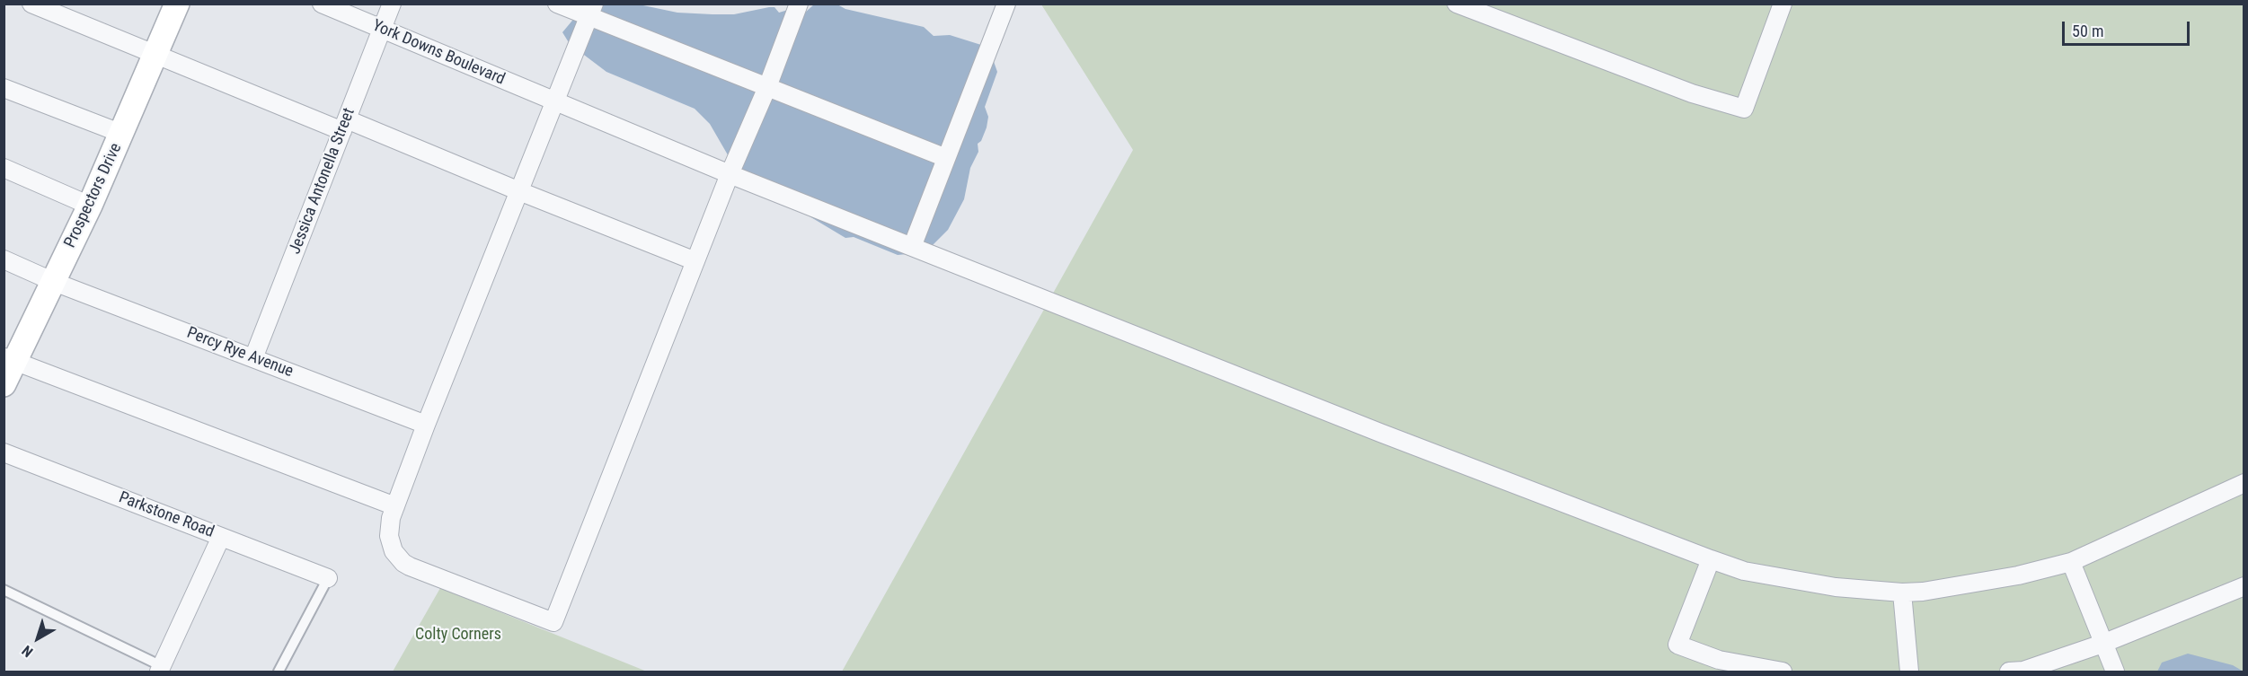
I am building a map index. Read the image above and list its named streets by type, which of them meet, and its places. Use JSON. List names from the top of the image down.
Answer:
{
  "streets": {
    "street": [
      "York Downs Boulevard",
      "Jessica Antonella Street",
      "Prospectors Drive",
      "Percy Rye Avenue",
      "Parkstone Road"
    ]
  },
  "crossings": [
    ["York Downs Boulevard", "Jessica Antonella Street"],
    ["Jessica Antonella Street", "Percy Rye Avenue"],
    ["Prospectors Drive", "Percy Rye Avenue"]
  ],
  "parks": ["Colty Corners"],
  "scale_bar": "50 m",
  "north": "bottom left"
}
